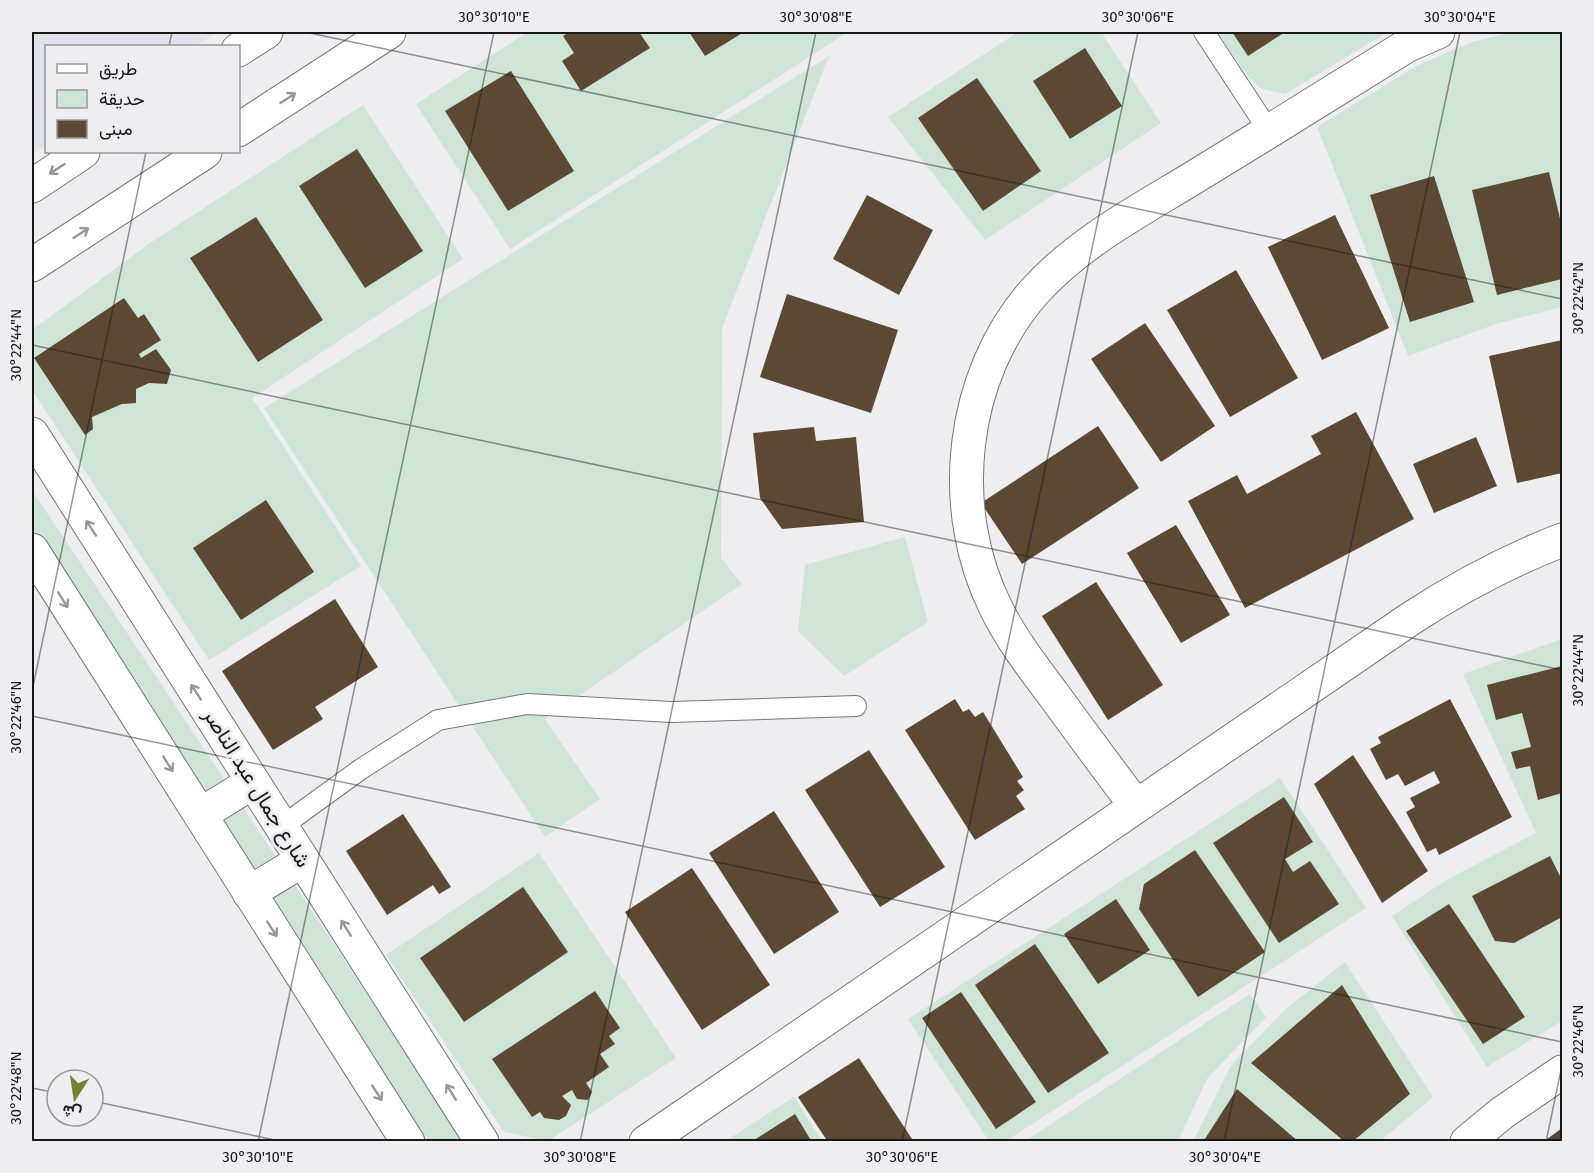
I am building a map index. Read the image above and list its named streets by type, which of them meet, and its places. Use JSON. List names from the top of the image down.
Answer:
{
  "streets": {
    "street": ["شارع جمال عبد الناصر"]
  },
  "legend": ["طريق", "حديقة", "مبنى"],
  "north": "bottom",
  "coordinates": [
    "30°30'10\"E",
    "30°30'08\"E",
    "30°30'06\"E",
    "30°30'04\"E",
    "30°22'42\"N",
    "30°22'44\"N",
    "30°22'46\"N",
    "30°22'48\"N"
  ]
}
